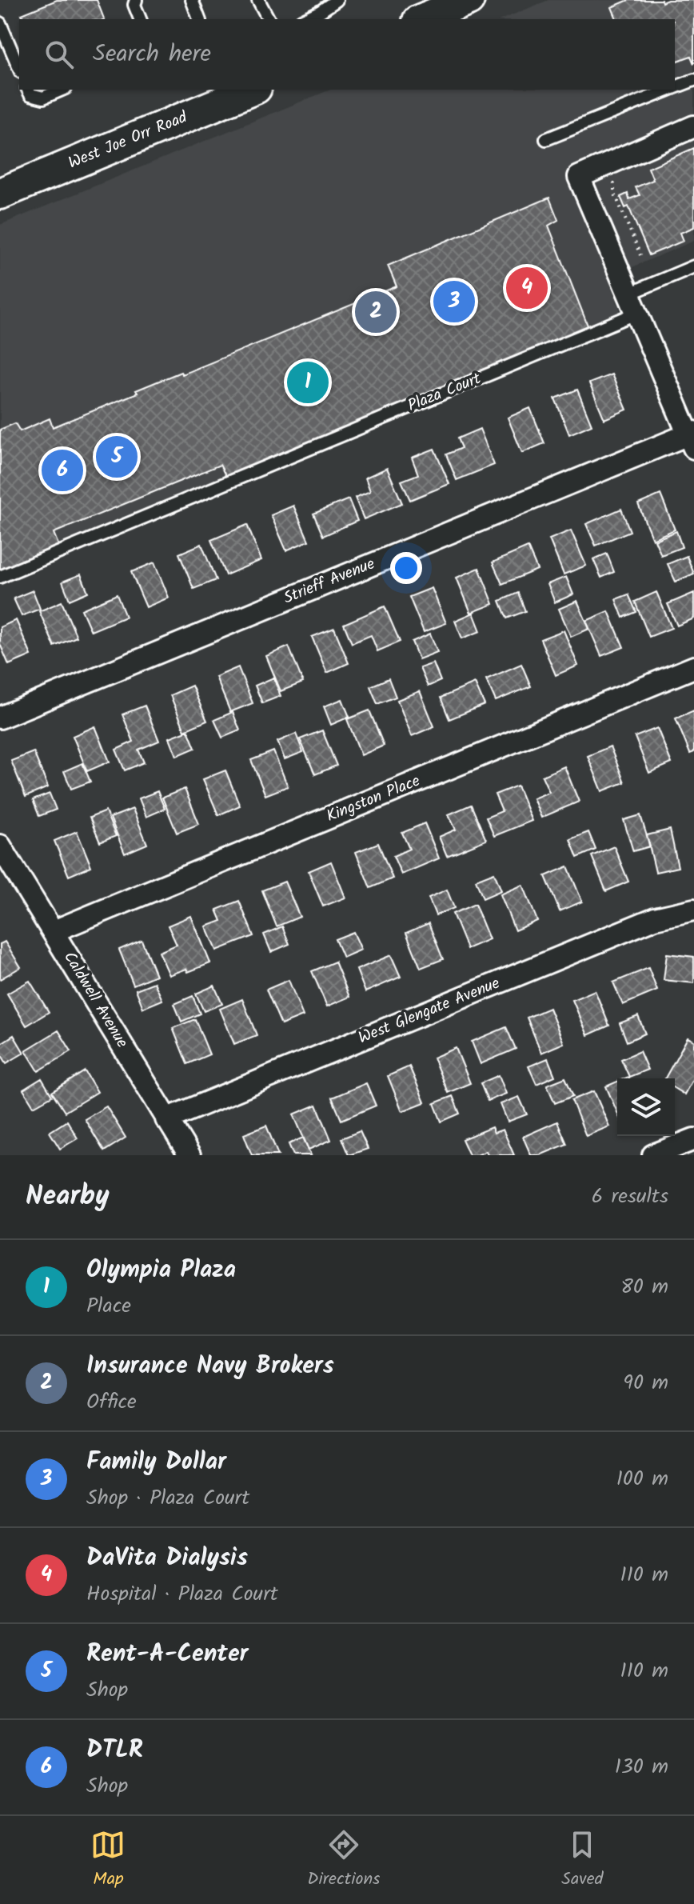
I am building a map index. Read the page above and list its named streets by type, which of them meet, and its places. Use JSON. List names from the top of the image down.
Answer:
{
  "streets": {
    "street": [
      "West Joe Orr Road",
      "Strieff Avenue",
      "Kingston Place",
      "Caldwell Avenue",
      "West Glengate Avenue"
    ],
    "lane": ["Plaza Court"]
  },
  "crossings": [
    ["Kingston Place", "Caldwell Avenue"],
    ["Caldwell Avenue", "West Glengate Avenue"]
  ],
  "page": {
    "search": "Search here",
    "pins": [
      "4",
      "3",
      "2",
      "1",
      "5",
      "6"
    ],
    "heading": ["Nearby", "6 results"],
    "list": [
      {
        "mark": "1",
        "name": "Olympia Plaza",
        "note": "Place",
        "value": "80 m"
      },
      {
        "mark": "2",
        "name": "Insurance Navy Brokers",
        "note": "Office",
        "value": "90 m"
      },
      {
        "mark": "3",
        "name": "Family Dollar",
        "note": "Shop · Plaza Court",
        "value": "100 m"
      },
      {
        "mark": "4",
        "name": "DaVita Dialysis",
        "note": "Hospital · Plaza Court",
        "value": "110 m"
      },
      {
        "mark": "5",
        "name": "Rent-A-Center",
        "note": "Shop",
        "value": "110 m"
      },
      {
        "mark": "6",
        "name": "DTLR",
        "note": "Shop",
        "value": "130 m"
      }
    ],
    "nav": ["Map", "Directions", "Saved"]
  }
}
